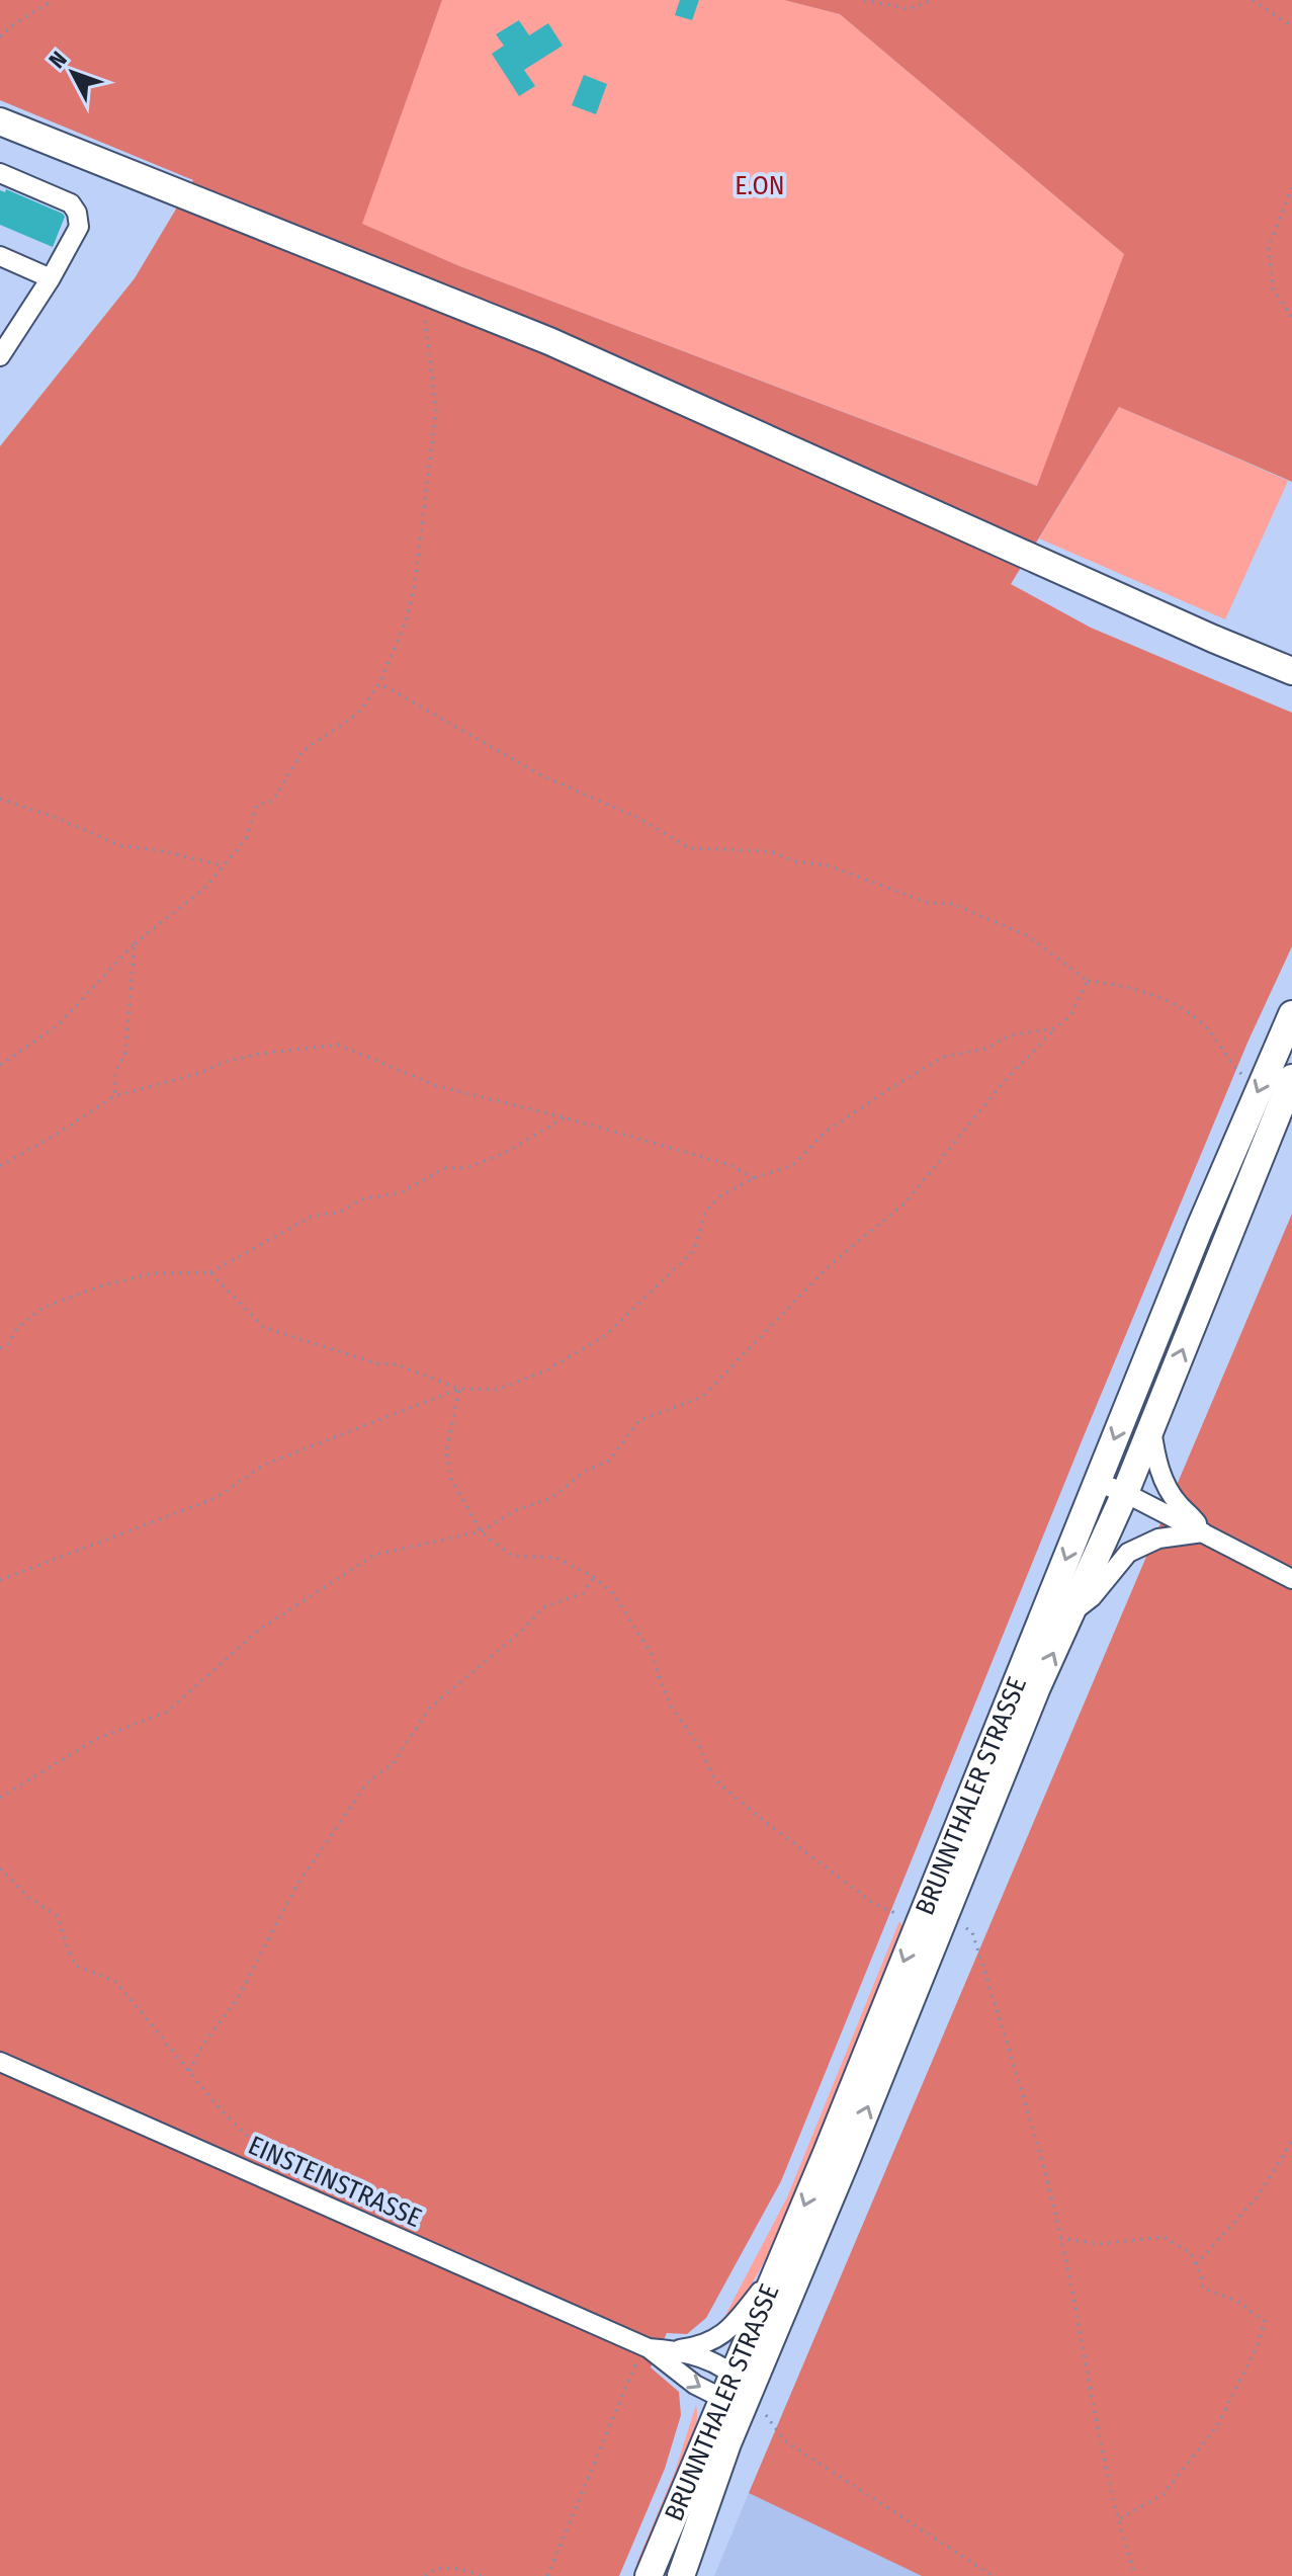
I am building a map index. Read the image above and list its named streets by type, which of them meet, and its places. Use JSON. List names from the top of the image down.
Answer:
{
  "streets": {
    "main road": ["BRUNNTHALER STRASSE"],
    "street": ["EINSTEINSTRASSE"]
  },
  "crossings": [
    ["BRUNNTHALER STRASSE", "EINSTEINSTRASSE"]
  ],
  "parks": ["E.ON"],
  "north": "top left"
}
